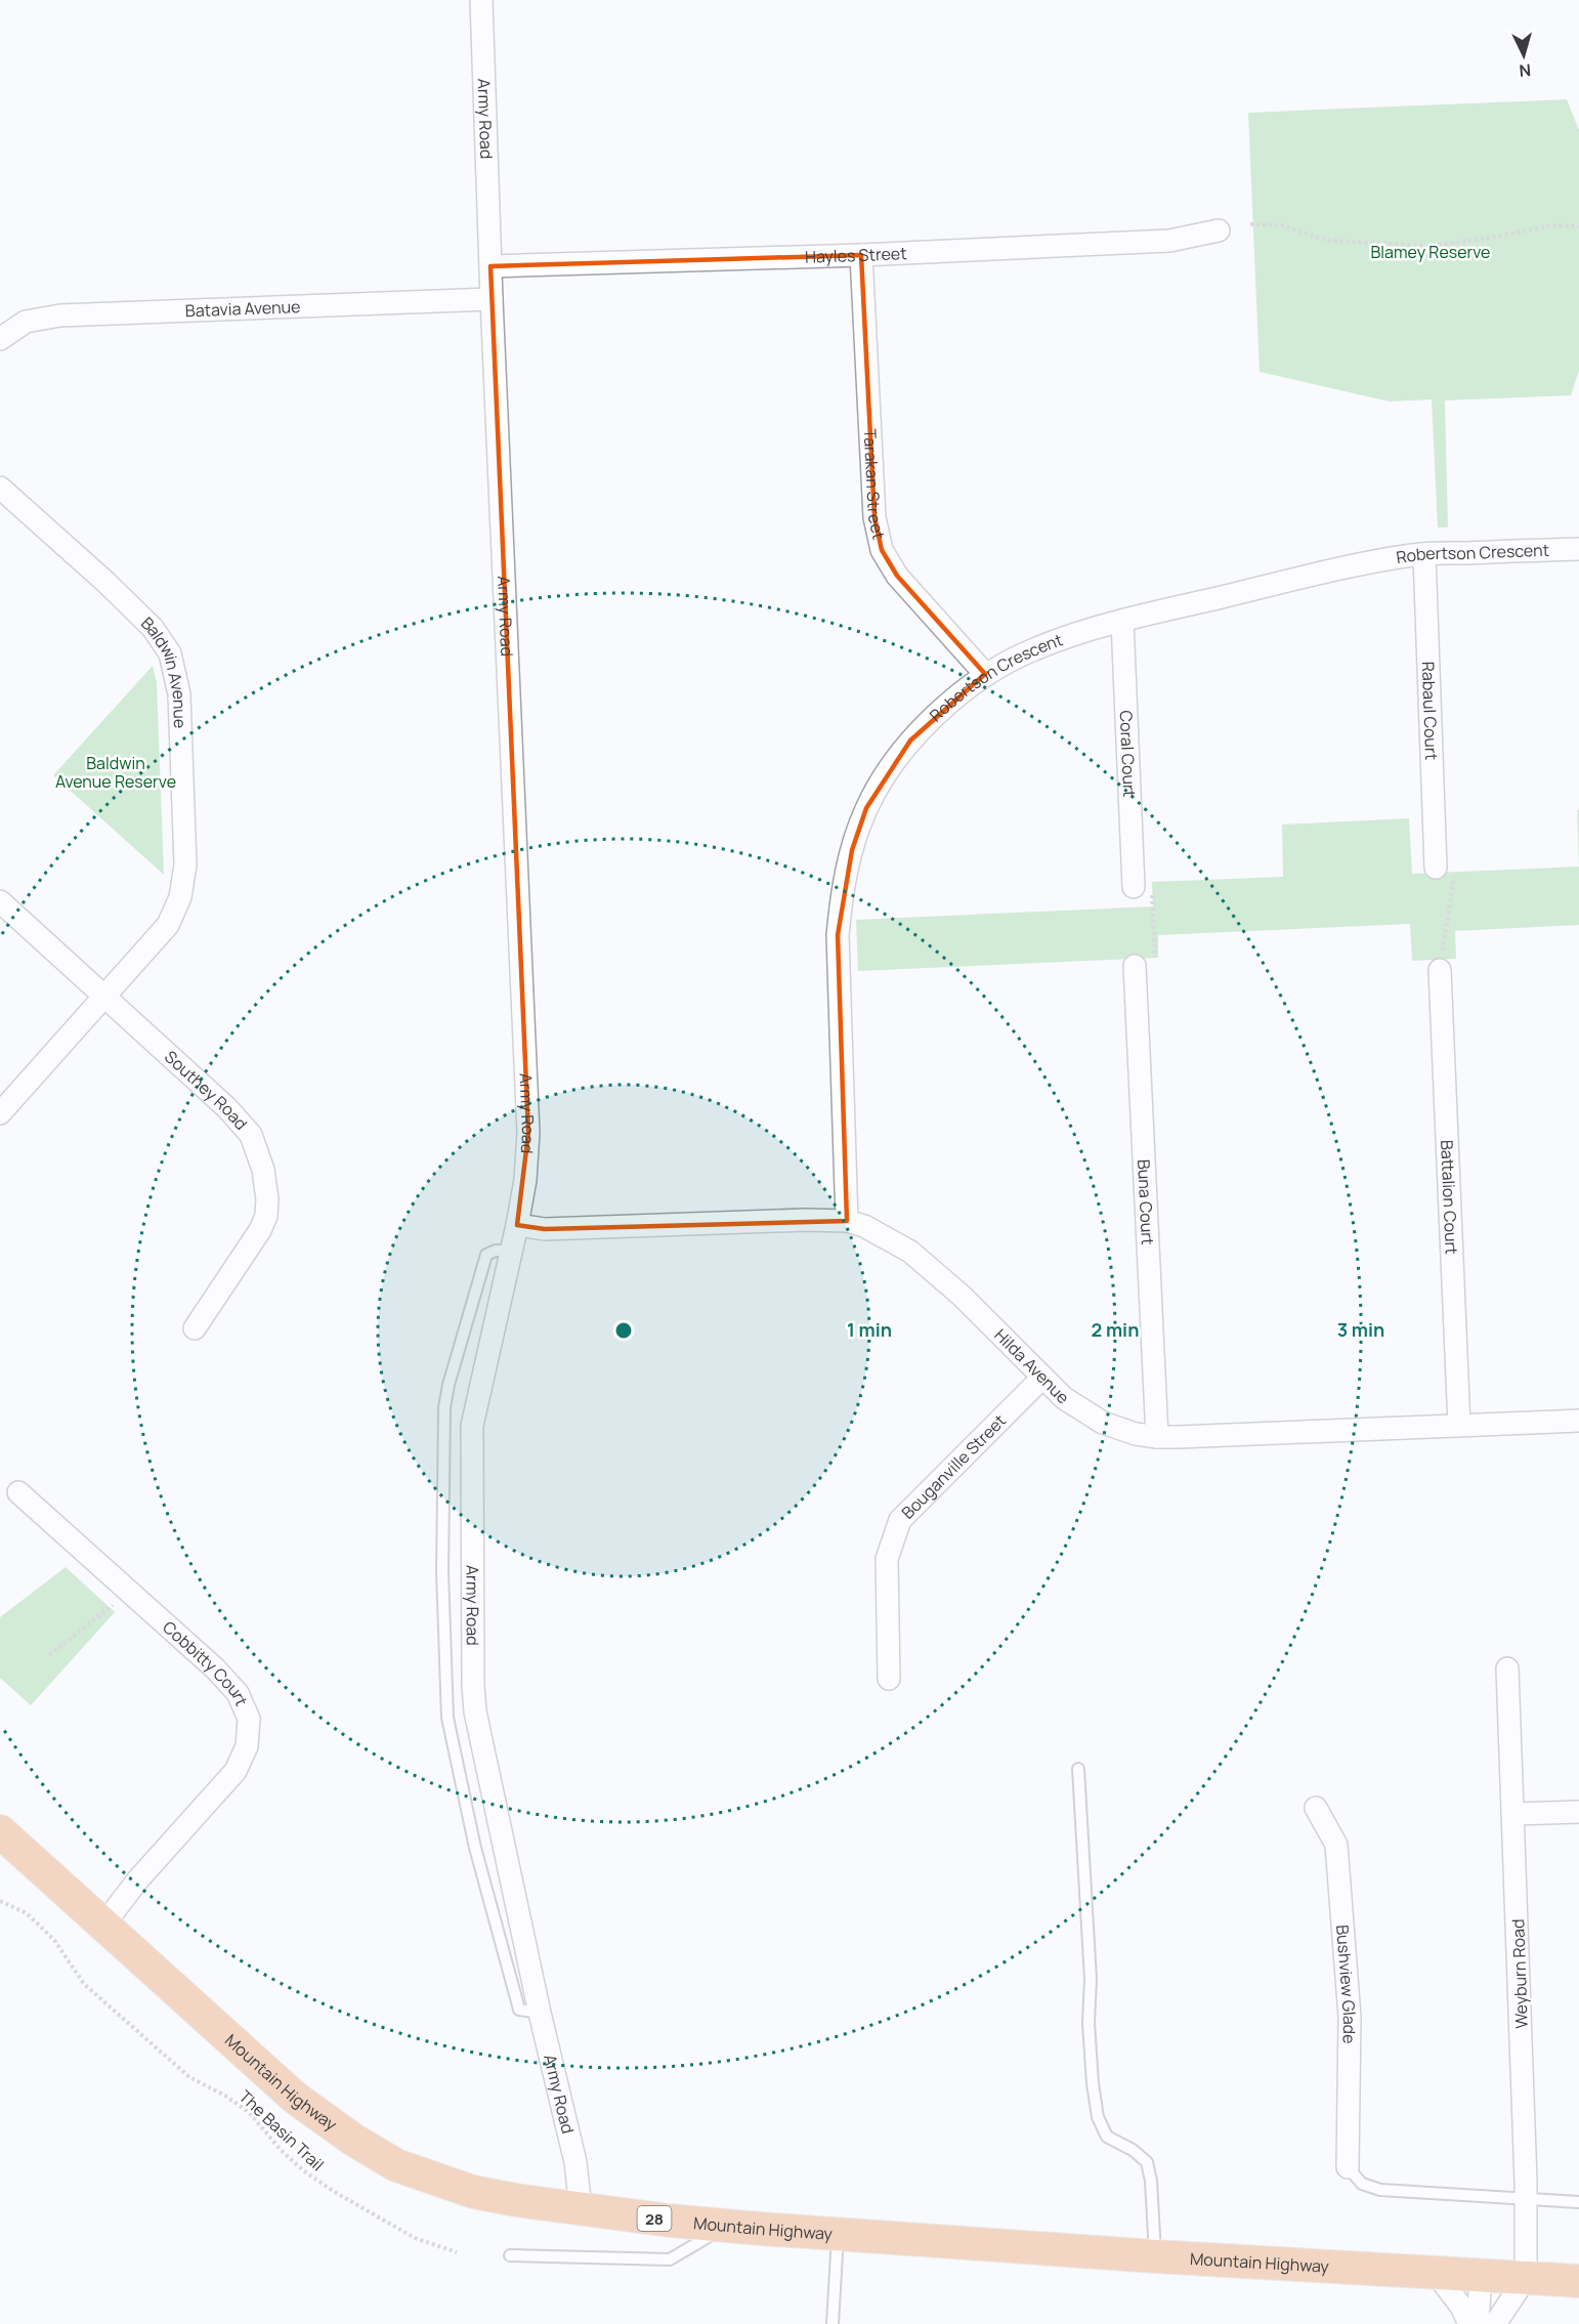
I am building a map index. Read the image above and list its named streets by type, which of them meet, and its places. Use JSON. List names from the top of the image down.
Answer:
{
  "streets": {
    "main road": ["Mountain Highway", "28"],
    "street": [
      "Army Road",
      "Hayles Street",
      "Batavia Avenue",
      "Tarakan Street",
      "Robertson Crescent",
      "Baldwin Avenue",
      "Rabaul Court",
      "Coral Court",
      "Southey Road",
      "Battalion Court",
      "Buna Court",
      "Hilda Avenue",
      "Bouganville Street",
      "Cobbitty Court",
      "Weyburn Road",
      "Bushview Glade"
    ],
    "path": ["The Basin Trail"]
  },
  "crossings": [
    ["Army Road", "Hayles Street"],
    ["Army Road", "Batavia Avenue"],
    ["Army Road", "Hilda Avenue"],
    ["Army Road", "Mountain Highway"],
    ["Hayles Street", "Tarakan Street"],
    ["Tarakan Street", "Robertson Crescent"],
    ["Robertson Crescent", "Rabaul Court"],
    ["Robertson Crescent", "Coral Court"],
    ["Robertson Crescent", "Hilda Avenue"],
    ["Baldwin Avenue", "Southey Road"],
    ["Battalion Court", "Hilda Avenue"],
    ["Buna Court", "Hilda Avenue"],
    ["Hilda Avenue", "Bouganville Street"],
    ["Cobbitty Court", "Mountain Highway"],
    ["Weyburn Road", "Mountain Highway"]
  ],
  "parks": ["Blamey Reserve", "Baldwin Avenue Reserve"],
  "north": "bottom",
  "rings": ["1 min", "2 min", "3 min"]
}
